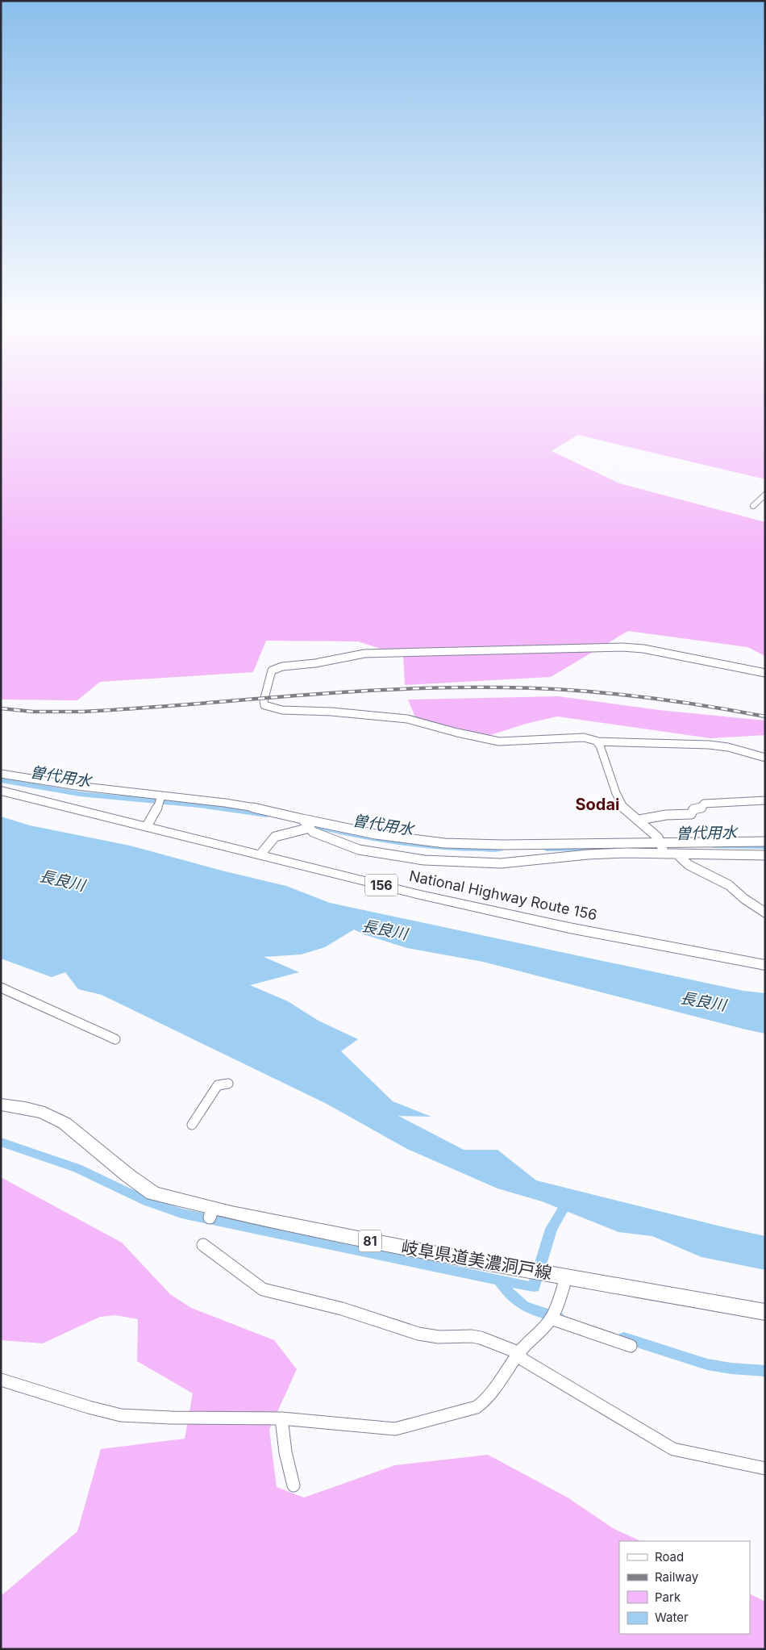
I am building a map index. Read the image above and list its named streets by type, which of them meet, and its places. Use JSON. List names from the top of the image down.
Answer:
{
  "streets": {
    "main road": [
      "156",
      "National Highway Route 156",
      "81",
      "岐阜県道美濃洞戸線"
    ]
  },
  "districts": ["Sodai"],
  "water": ["曽代用水", "長良川"],
  "legend": [
    "Road",
    "Railway",
    "Park",
    "Water"
  ]
}
